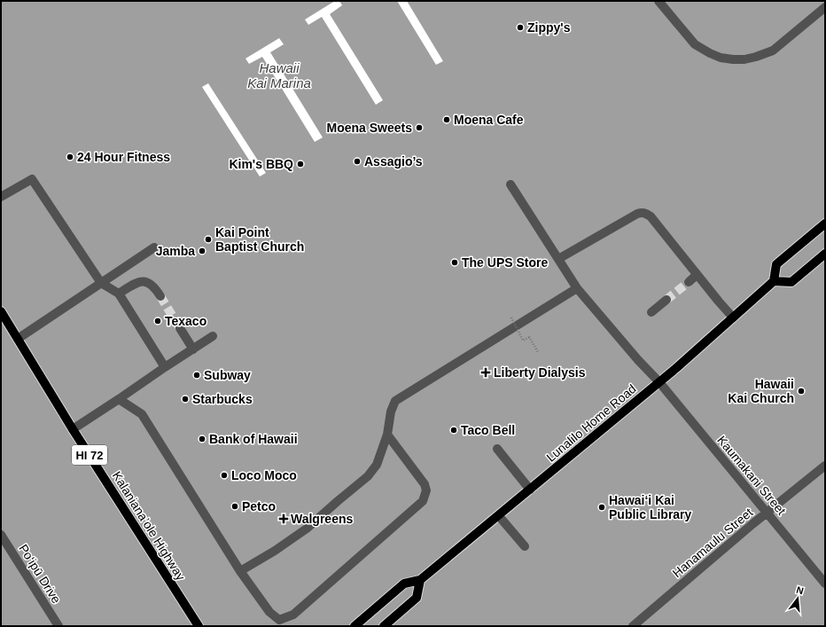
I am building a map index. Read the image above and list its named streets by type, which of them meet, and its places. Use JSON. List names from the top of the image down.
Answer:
{
  "streets": {
    "main road": ["Lunalilo Home Road", "HI 72", "Kalaniana’ole Highway"],
    "street": ["Kaumakani Street", "Hanamaulu Street", "Po‘ipū Drive"]
  },
  "crossings": [
    ["Lunalilo Home Road", "Kaumakani Street"],
    ["Kaumakani Street", "Hanamaulu Street"]
  ],
  "water": ["Hawaii Kai Marina"],
  "places": {
    "other": [
      "Zippy's",
      "Moena Cafe",
      "Moena Sweets",
      "24 Hour Fitness",
      "Assagio’s",
      "Kim's BBQ",
      "Kai Point Baptist Church",
      "Jamba",
      "The UPS Store",
      "Texaco",
      "Subway",
      "Hawaii Kai Church",
      "Starbucks",
      "Taco Bell",
      "Bank of Hawaii",
      "Loco Moco",
      "Petco",
      "Hawaiʻi Kai Public Library"
    ],
    "health": ["Liberty Dialysis", "Walgreens"]
  },
  "north": "top"
}
